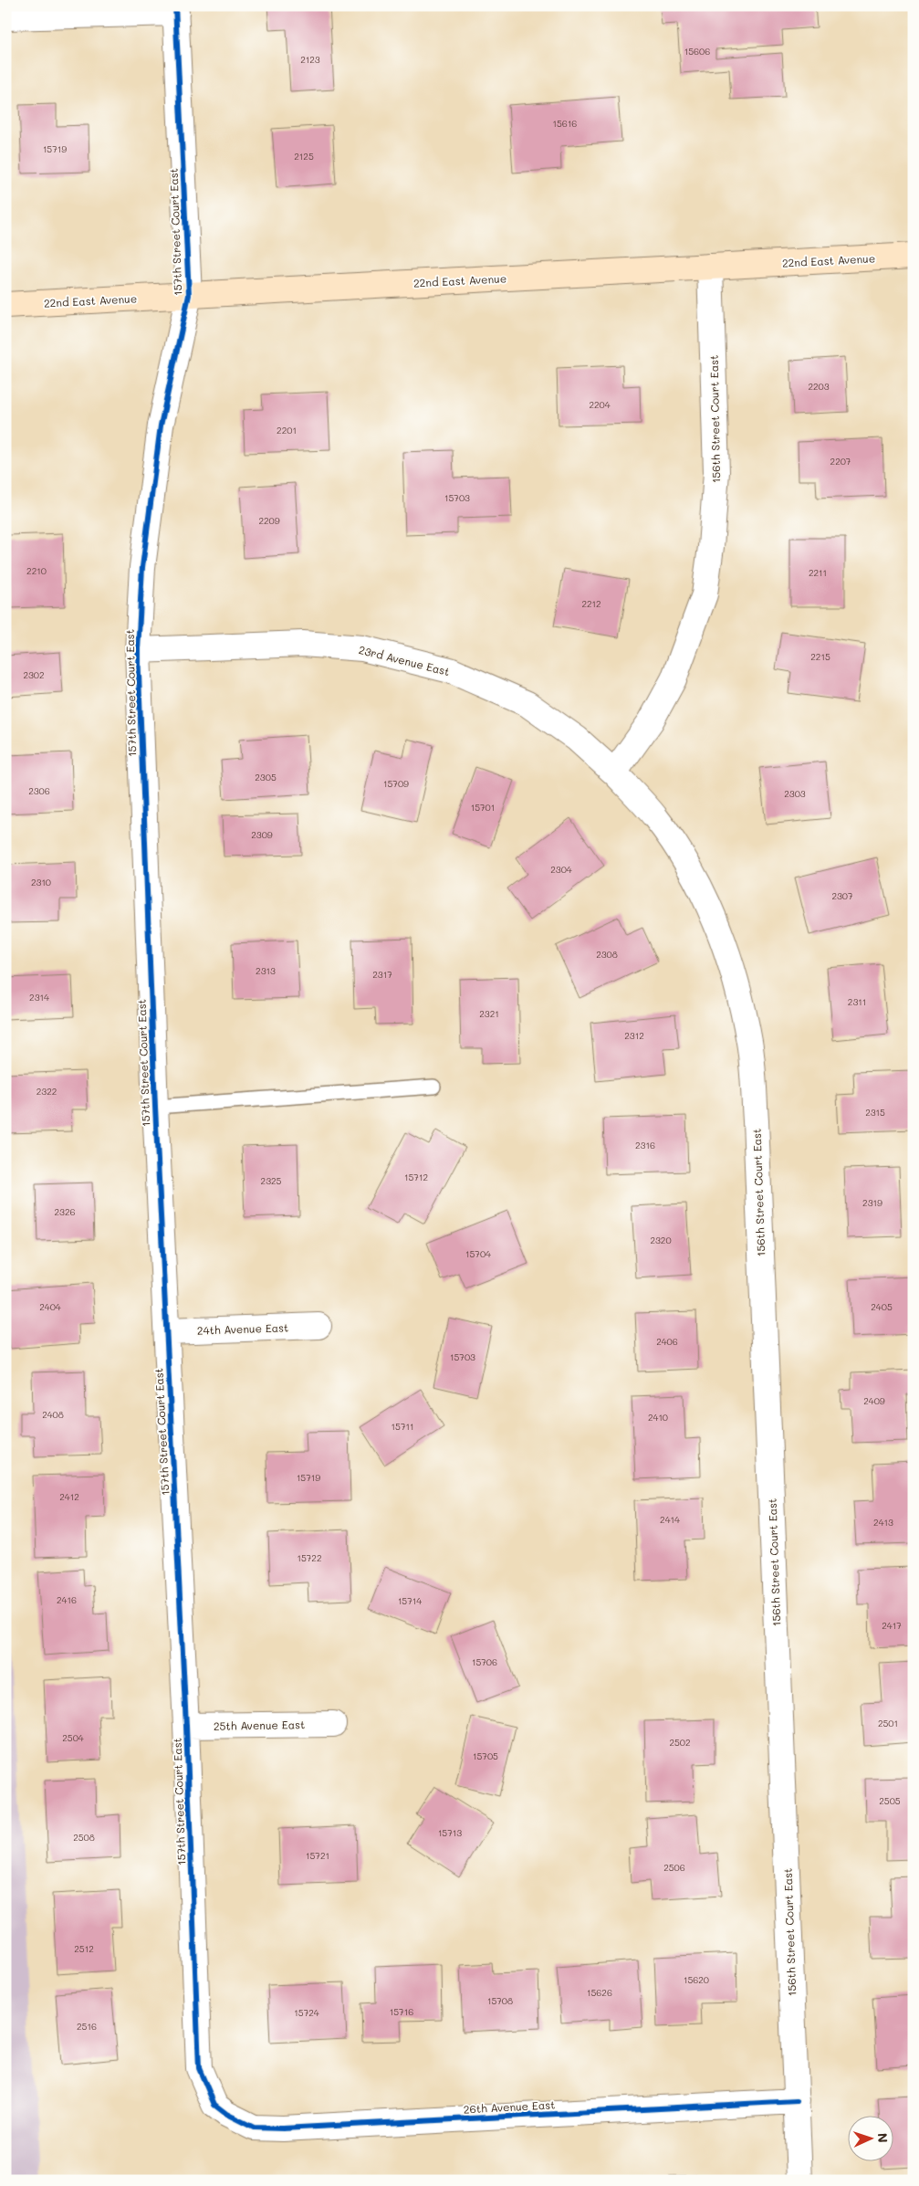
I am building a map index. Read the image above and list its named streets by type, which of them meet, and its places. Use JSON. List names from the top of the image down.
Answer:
{
  "streets": {
    "street": [
      "157th Street Court East",
      "22nd East Avenue",
      "156th Street Court East",
      "23rd Avenue East",
      "24th Avenue East",
      "25th Avenue East",
      "26th Avenue East"
    ]
  },
  "crossings": [
    ["157th Street Court East", "22nd East Avenue"],
    ["157th Street Court East", "23rd Avenue East"],
    ["157th Street Court East", "24th Avenue East"],
    ["157th Street Court East", "25th Avenue East"],
    ["157th Street Court East", "26th Avenue East"],
    ["22nd East Avenue", "156th Street Court East"],
    ["156th Street Court East", "23rd Avenue East"],
    ["156th Street Court East", "26th Avenue East"]
  ],
  "house_numbers": [
    "15606",
    "2123",
    "15616",
    "15719",
    "2125",
    "2203",
    "2204",
    "2201",
    "2207",
    "15703",
    "2209",
    "2210",
    "2211",
    "2212",
    "2215",
    "2302",
    "2305",
    "15709",
    "2306",
    "2303",
    "15701",
    "2309",
    "2304",
    "2310",
    "2307",
    "2308",
    "2313",
    "2317",
    "2314",
    "2311",
    "2321",
    "2312",
    "2322",
    "2315",
    "2316",
    "15712",
    "2325",
    "2319",
    "2326",
    "2320",
    "15704",
    "2404",
    "2405",
    "2406",
    "15703",
    "2409",
    "2408",
    "2410",
    "15711",
    "15719",
    "2412",
    "2414",
    "2413",
    "15722",
    "2416",
    "15714",
    "2417",
    "15706",
    "2501",
    "2504",
    "2502",
    "15705",
    "2505",
    "15713",
    "2508",
    "15721",
    "2506",
    "2512",
    "15620",
    "15626",
    "15708",
    "15716",
    "15724",
    "2516"
  ],
  "north": "right"
}
